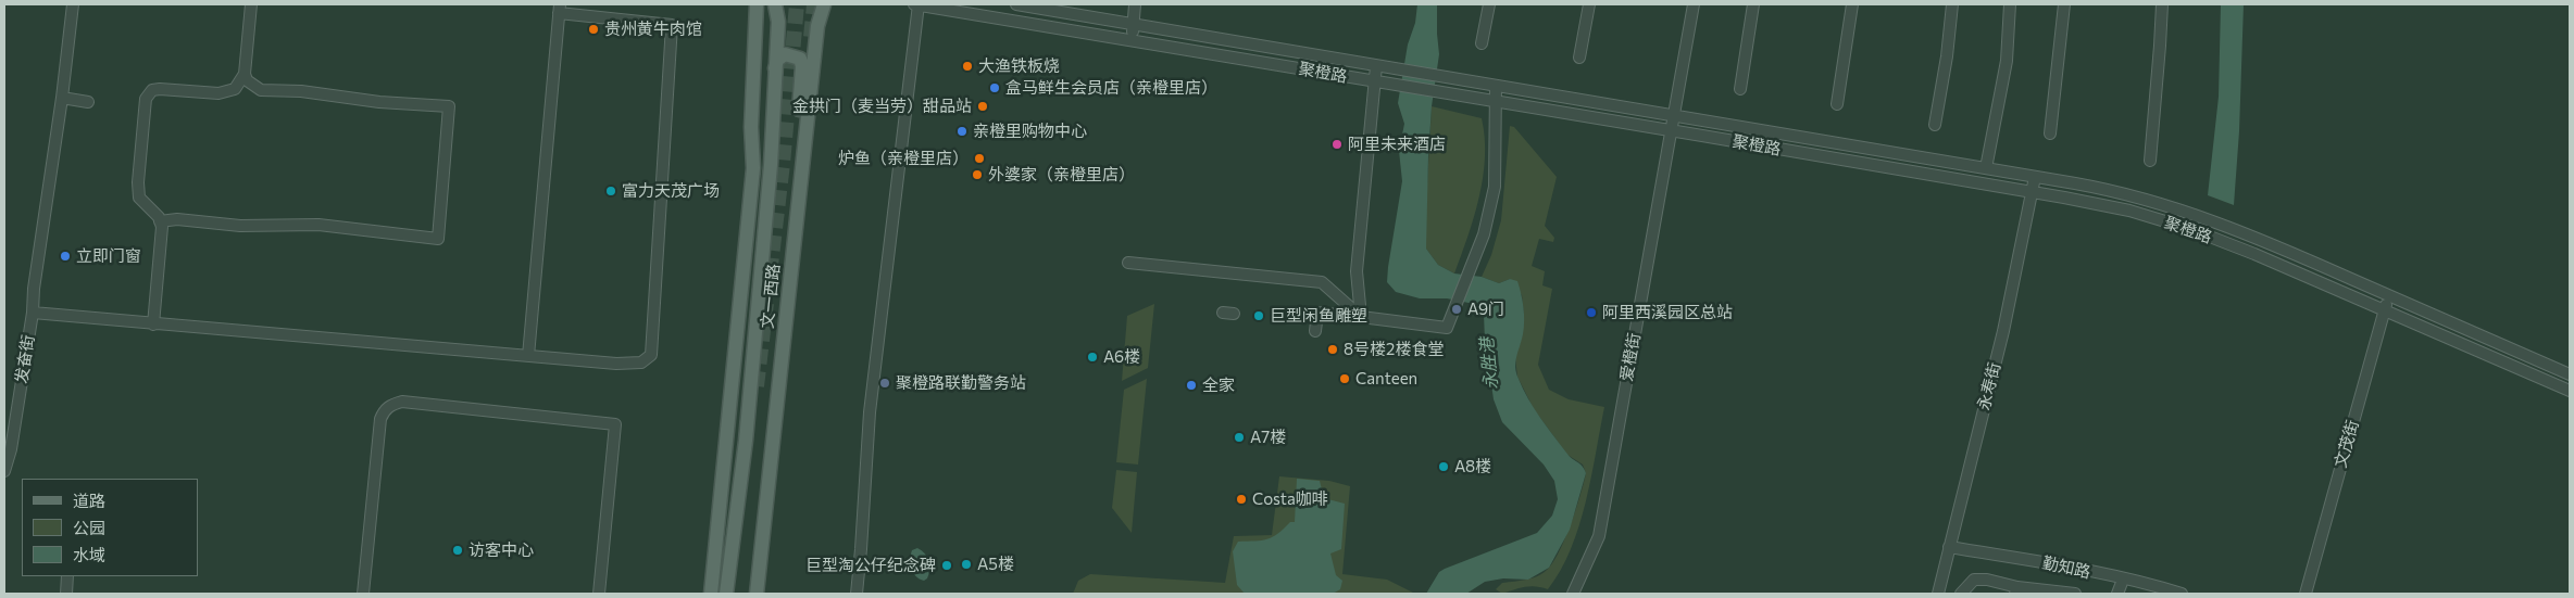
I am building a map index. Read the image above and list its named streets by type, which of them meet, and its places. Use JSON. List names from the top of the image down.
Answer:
{
  "streets": {
    "main road": ["文一西路"],
    "street": [
      "聚橙路",
      "爱橙街",
      "发奋街",
      "永寿街",
      "文茂街",
      "勤知路"
    ]
  },
  "crossings": [
    ["聚橙路", "爱橙街"],
    ["聚橙路", "永寿街"],
    ["聚橙路", "文茂街"],
    ["永寿街", "勤知路"]
  ],
  "water": ["永胜港"],
  "places": [
    "贵州黄牛肉馆",
    "大渔铁板烧",
    "盒马鲜生会员店（亲橙里店）",
    "金拱门（麦当劳）甜品站",
    "亲橙里购物中心",
    "阿里未来酒店",
    "炉鱼（亲橙里店）",
    "外婆家（亲橙里店）",
    "富力天茂广场",
    "立即门窗",
    "A9门",
    "阿里西溪园区总站",
    "巨型闲鱼雕塑",
    "8号楼2楼食堂",
    "A6楼",
    "Canteen",
    "聚橙路联勤警务站",
    "全家",
    "A7楼",
    "A8楼",
    "Costa咖啡",
    "访客中心",
    "A5楼",
    "巨型淘公仔纪念碑"
  ],
  "legend": ["道路", "公园", "水域"]
}
